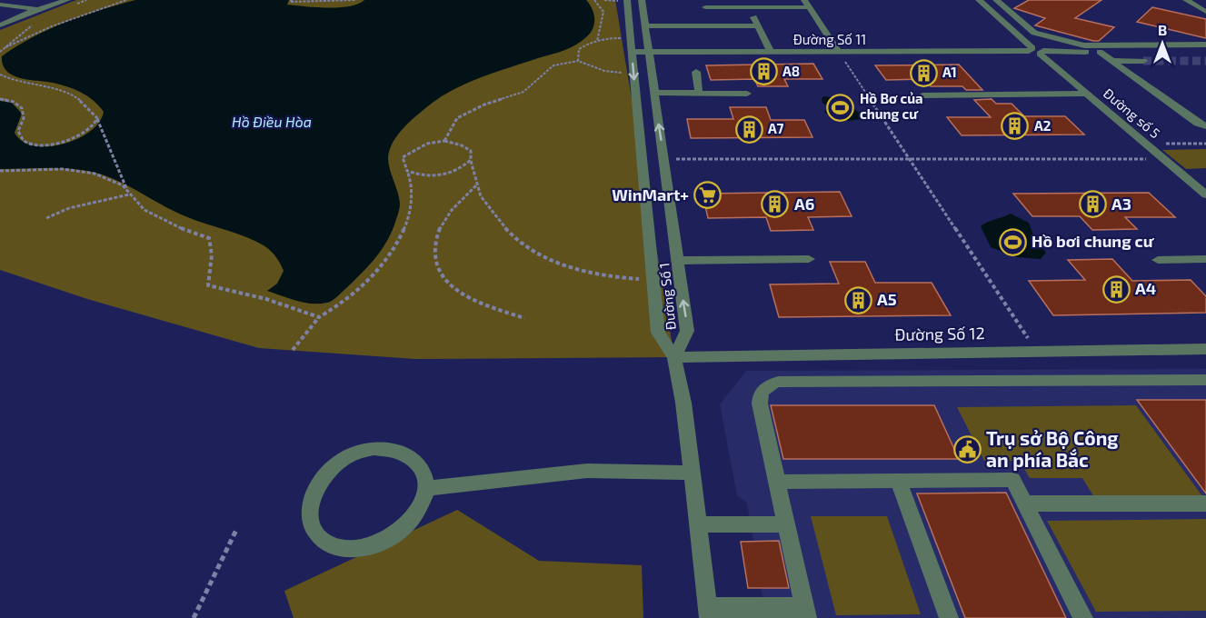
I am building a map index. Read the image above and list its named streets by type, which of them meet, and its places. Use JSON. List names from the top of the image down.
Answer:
{
  "streets": {
    "street": [
      "Đường Số 11",
      "Đường số 5",
      "Đường Số 1",
      "Đường Số 12"
    ]
  },
  "crossings": [
    ["Đường Số 11", "Đường số 5"],
    ["Đường Số 11", "Đường Số 1"],
    ["Đường Số 1", "Đường Số 12"]
  ],
  "water": ["Hồ Điều Hòa"],
  "places": {
    "building": [
      "A8",
      "A1",
      "A2",
      "A7",
      "A6",
      "A3",
      "A4",
      "A5"
    ],
    "sports": ["Hồ Bơ của chung cư", "Hồ bơi chung cư"],
    "supermarket": ["WinMart+"],
    "public building": ["Trụ sở Bộ Công an phía Bắc"]
  },
  "north": "top"
}
